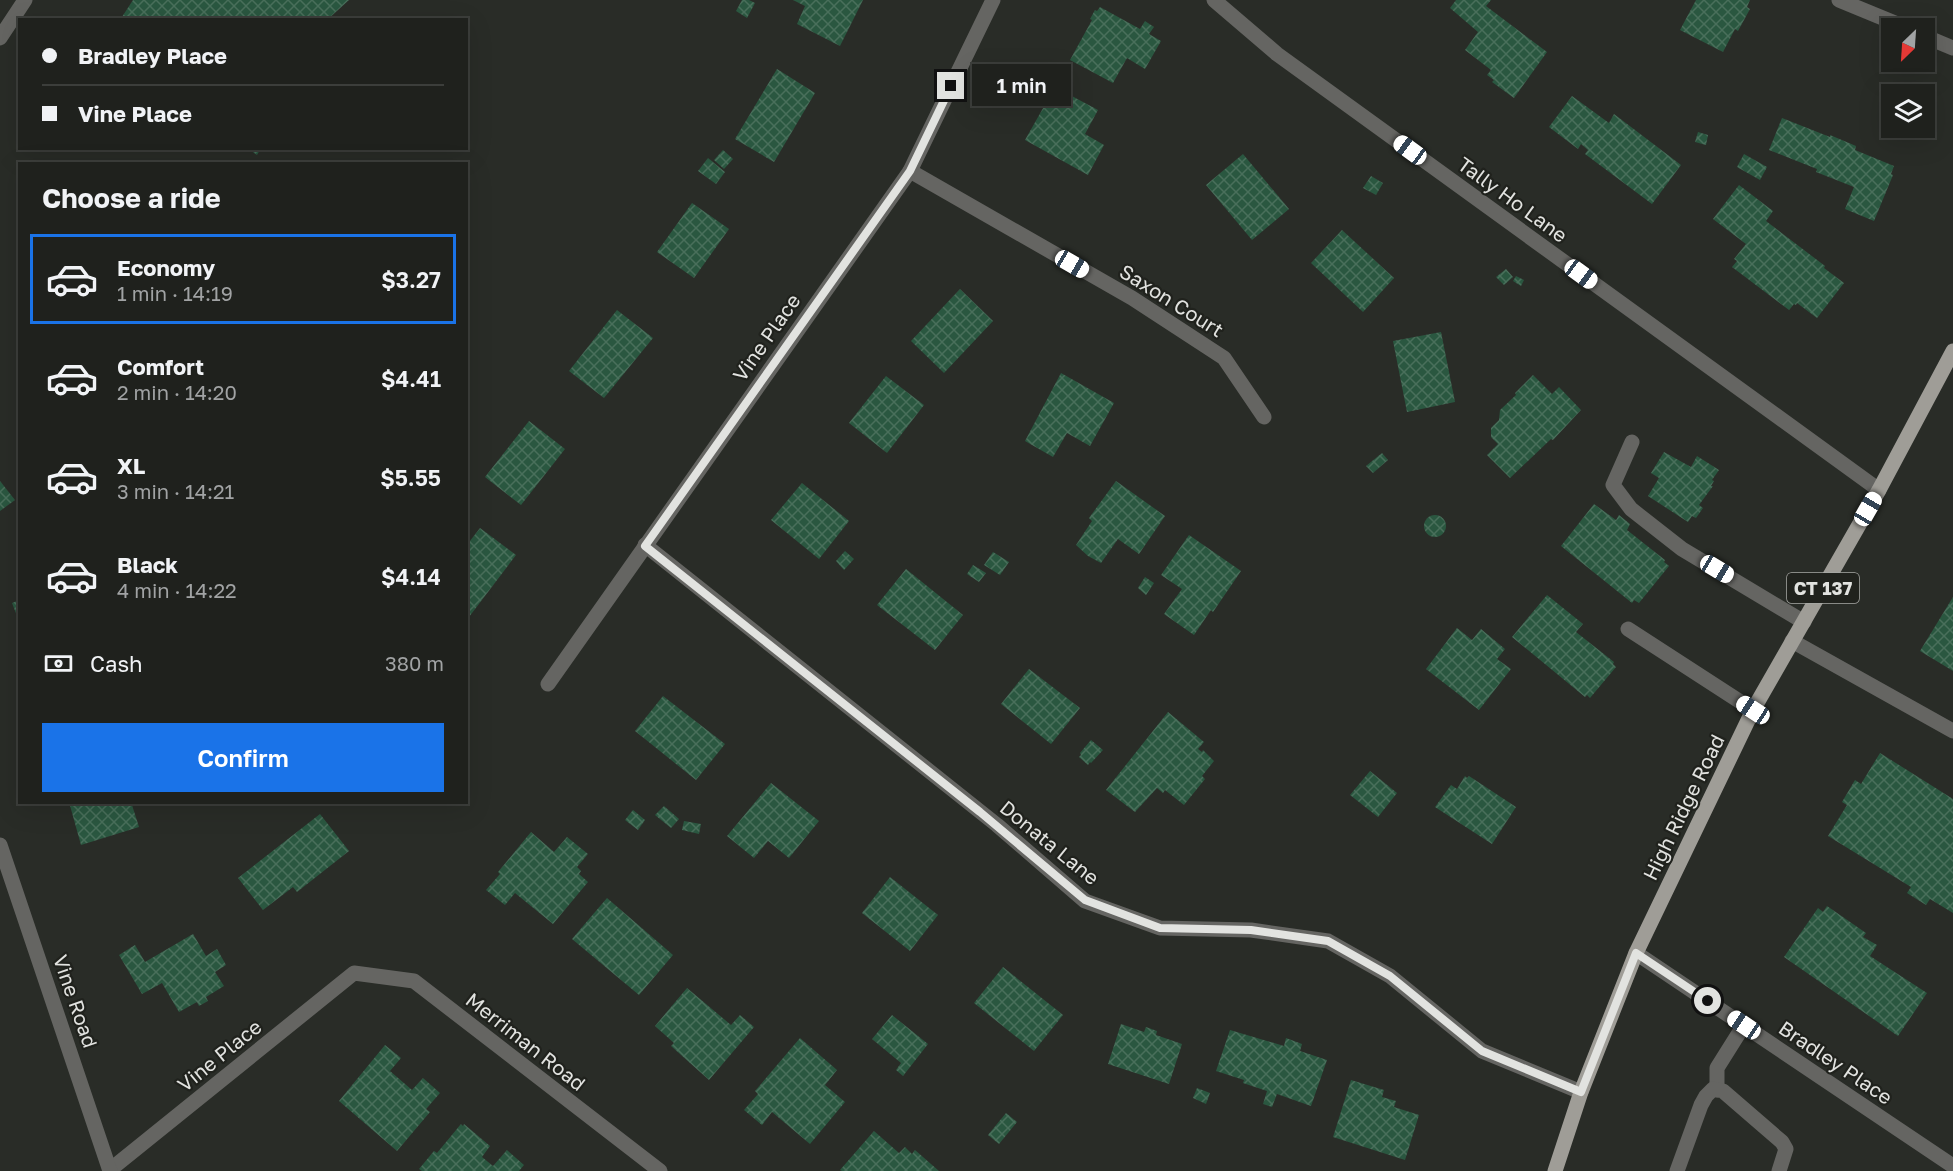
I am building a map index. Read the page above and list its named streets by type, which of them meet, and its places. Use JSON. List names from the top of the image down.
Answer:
{
  "streets": {
    "main road": ["CT 137", "High Ridge Road"],
    "street": [
      "Tally Ho Lane",
      "Saxon Court",
      "Vine Place",
      "Donata Lane",
      "Vine Road",
      "Merriman Road",
      "Bradley Place"
    ]
  },
  "crossings": [
    ["Tally Ho Lane", "High Ridge Road"],
    ["Saxon Court", "Vine Place"],
    ["Vine Place", "Donata Lane"],
    ["Vine Place", "Vine Road"],
    ["Vine Place", "Merriman Road"],
    ["High Ridge Road", "Donata Lane"],
    ["High Ridge Road", "Bradley Place"]
  ],
  "north": "bottom left",
  "page": {
    "banner": ["Bradley Place", "Vine Place"],
    "bubble": "1 min",
    "heading": "Choose a ride",
    "list": [
      {
        "name": "Economy",
        "note": "1 min · 14:19",
        "value": "$3.27"
      },
      {
        "name": "Comfort",
        "note": "2 min · 14:20",
        "value": "$4.41"
      },
      {
        "name": "XL",
        "note": "3 min · 14:21",
        "value": "$5.55"
      },
      {
        "name": "Black",
        "note": "4 min · 14:22",
        "value": "$4.14"
      }
    ],
    "pay": ["Cash", "380 m"],
    "buttons": "Confirm"
  }
}
